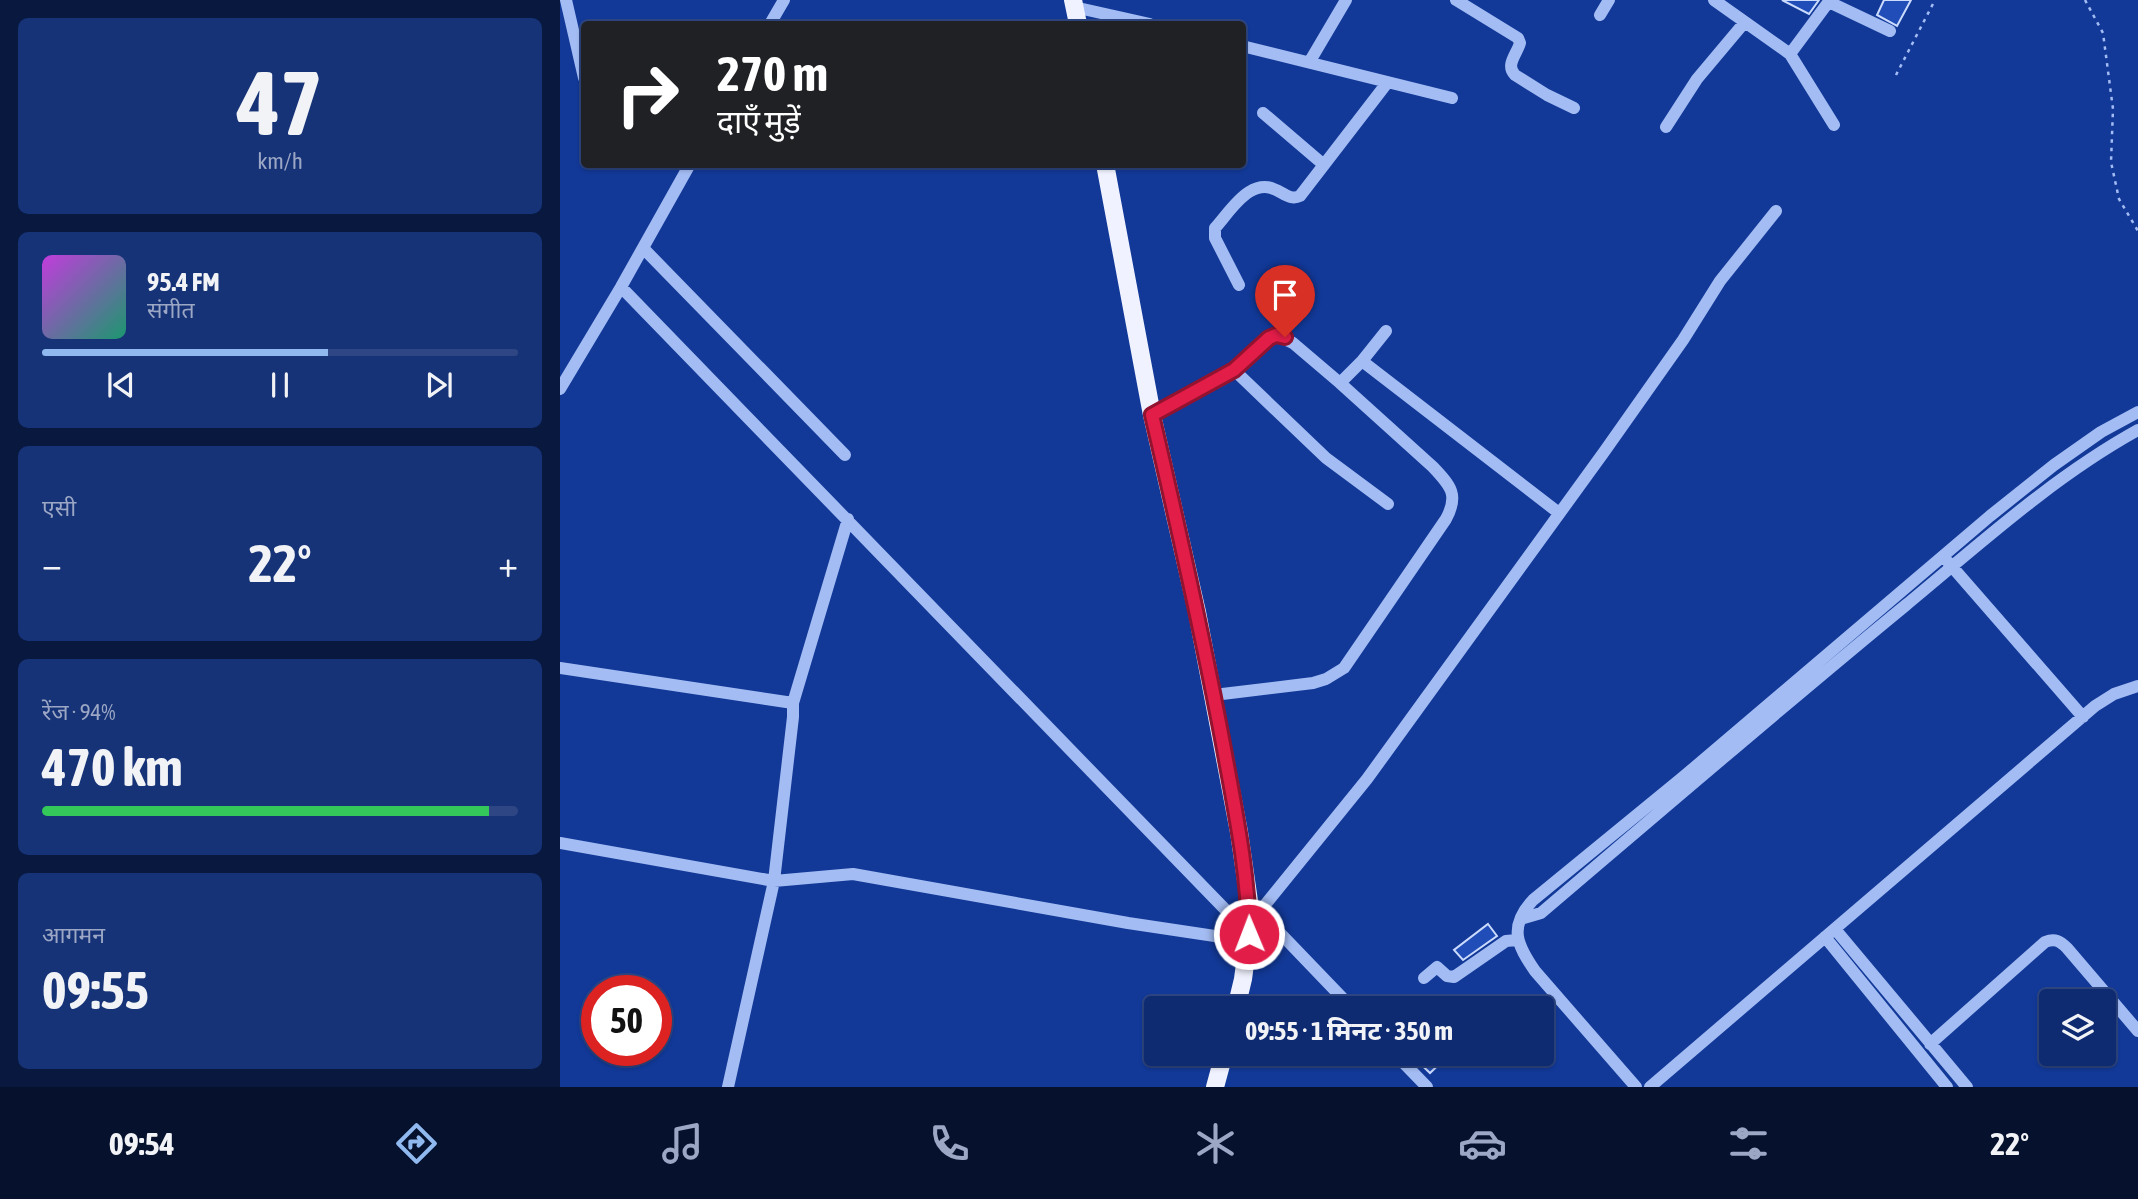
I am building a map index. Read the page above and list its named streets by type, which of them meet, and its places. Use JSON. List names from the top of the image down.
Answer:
{
  "page": {
    "tile": [
      ["47", "km/h"],
      "एसी",
      ["रेंज · 94%", "470 km"],
      ["आगमन", "09:55"]
    ],
    "turn": ["270 m", "दाएँ मुड़ें"],
    "song": ["95.4 FM", "संगीत"],
    "heat": ["−", "22°", "+"],
    "limit": "50",
    "trip": "09:55 · 1 मिनट · 350 m",
    "tabs": ["09:54", "22°"]
  }
}
